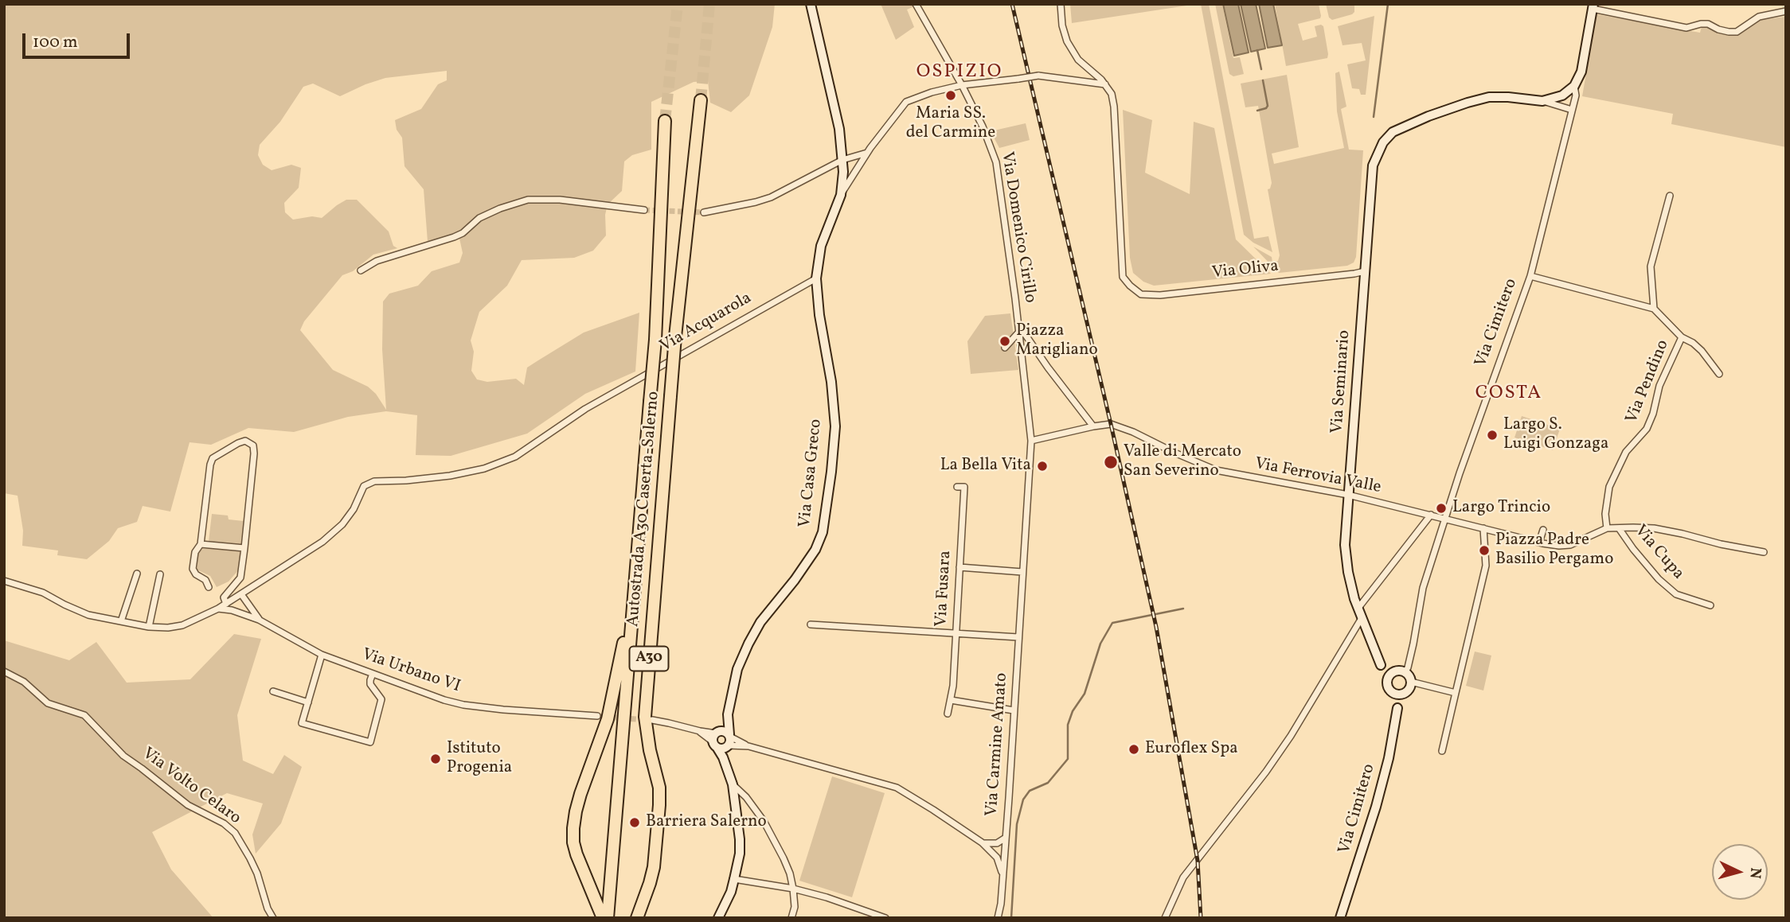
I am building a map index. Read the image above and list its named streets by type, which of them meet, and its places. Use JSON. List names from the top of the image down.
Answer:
{
  "streets": {
    "highway": ["Autostrada A30 Caserta-Salerno", "A30"],
    "main road": ["Via Cimitero", "Via Seminario", "Via Casa Greco"],
    "street": [
      "Via Domenico Cirillo",
      "Via Oliva",
      "Via Acquarola",
      "Via Pendino",
      "Via Ferrovia Valle",
      "Via Cupa",
      "Via Fusara",
      "Via Urbano VI",
      "Via Carmine Amato",
      "Via Volto Celaro"
    ]
  },
  "crossings": [
    ["Via Domenico Cirillo", "Via Ferrovia Valle"],
    ["Via Domenico Cirillo", "Via Carmine Amato"],
    ["Via Oliva", "Via Seminario"],
    ["Via Acquarola", "Via Casa Greco"],
    ["Via Acquarola", "Via Urbano VI"],
    ["Via Cimitero", "Via Seminario"],
    ["Via Cimitero", "Via Ferrovia Valle"],
    ["Via Seminario", "Via Ferrovia Valle"],
    ["Via Pendino", "Via Ferrovia Valle"]
  ],
  "districts": ["OSPIZIO", "COSTA"],
  "places": [
    "Maria SS. del Carmine",
    "Piazza Marigliano",
    "Largo S. Luigi Gonzaga",
    "Valle di Mercato San Severino",
    "La Bella Vita",
    "Largo Trincio",
    "Piazza Padre Basilio Pergamo",
    "Euroflex Spa",
    "Istituto Progenia",
    "Barriera Salerno"
  ],
  "scale_bar": "100 m",
  "north": "right"
}
